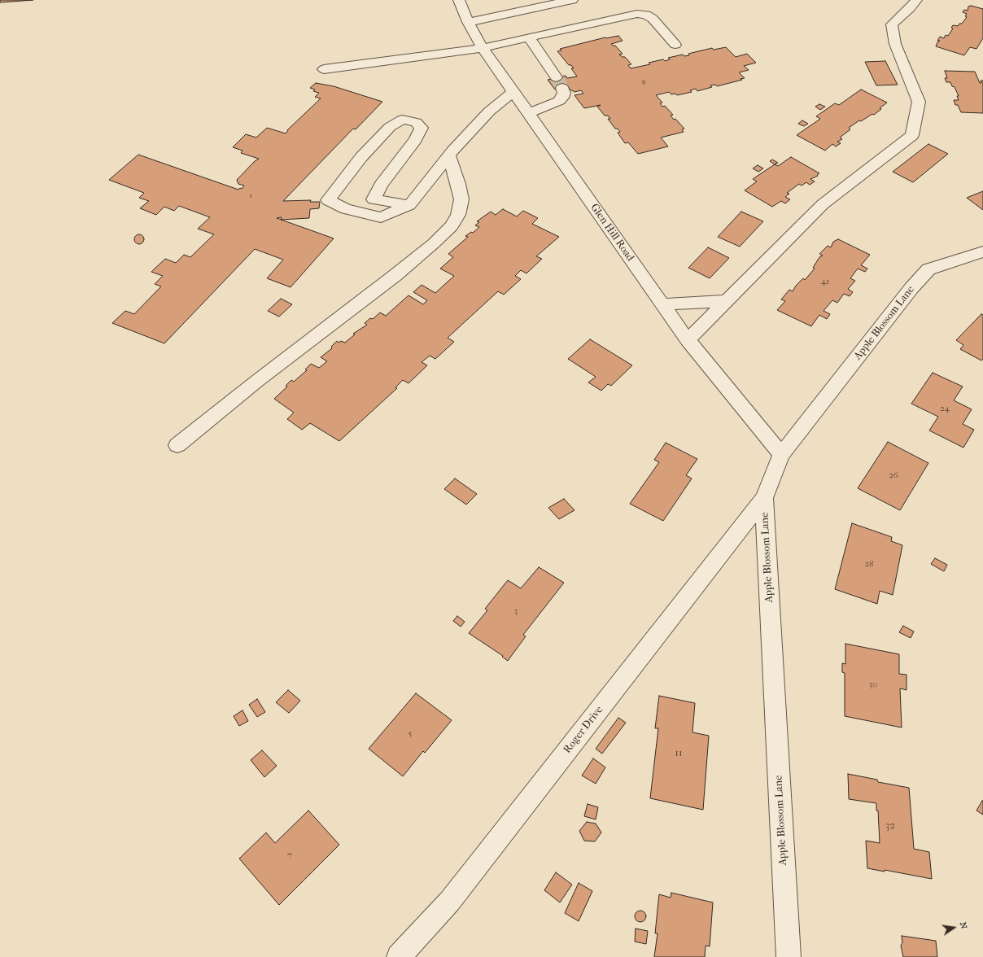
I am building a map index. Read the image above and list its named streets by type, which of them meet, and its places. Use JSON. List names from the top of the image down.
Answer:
{
  "streets": {
    "street": ["Glen Hill Road", "Apple Blossom Lane", "Roger Drive"]
  },
  "crossings": [
    ["Glen Hill Road", "Apple Blossom Lane"],
    ["Apple Blossom Lane", "Roger Drive"]
  ],
  "house_numbers": [
    "8",
    "1",
    "41",
    "24",
    "26",
    "28",
    "3",
    "30",
    "5",
    "11",
    "32",
    "7"
  ],
  "north": "right"
}
